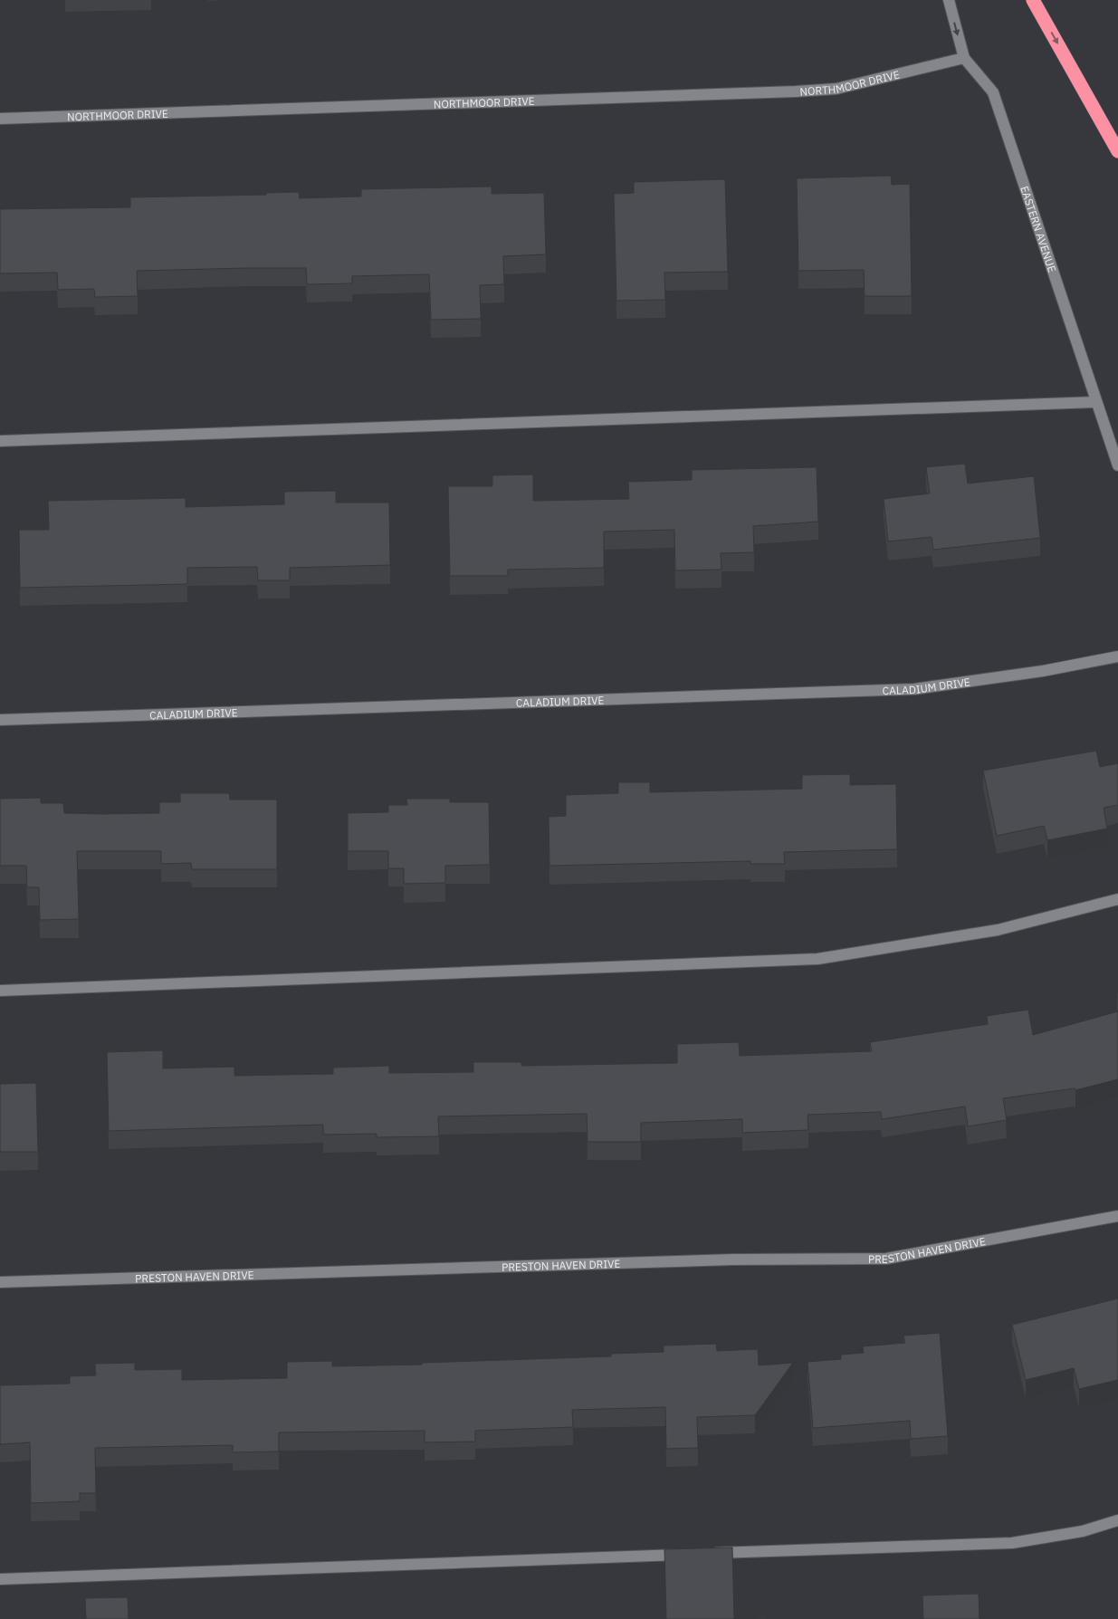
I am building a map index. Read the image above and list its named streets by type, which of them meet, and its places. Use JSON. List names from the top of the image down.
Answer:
{
  "streets": {
    "street": [
      "NORTHMOOR DRIVE",
      "EASTERN AVENUE",
      "CALADIUM DRIVE",
      "PRESTON HAVEN DRIVE"
    ]
  },
  "crossings": [
    ["NORTHMOOR DRIVE", "EASTERN AVENUE"]
  ]
}
